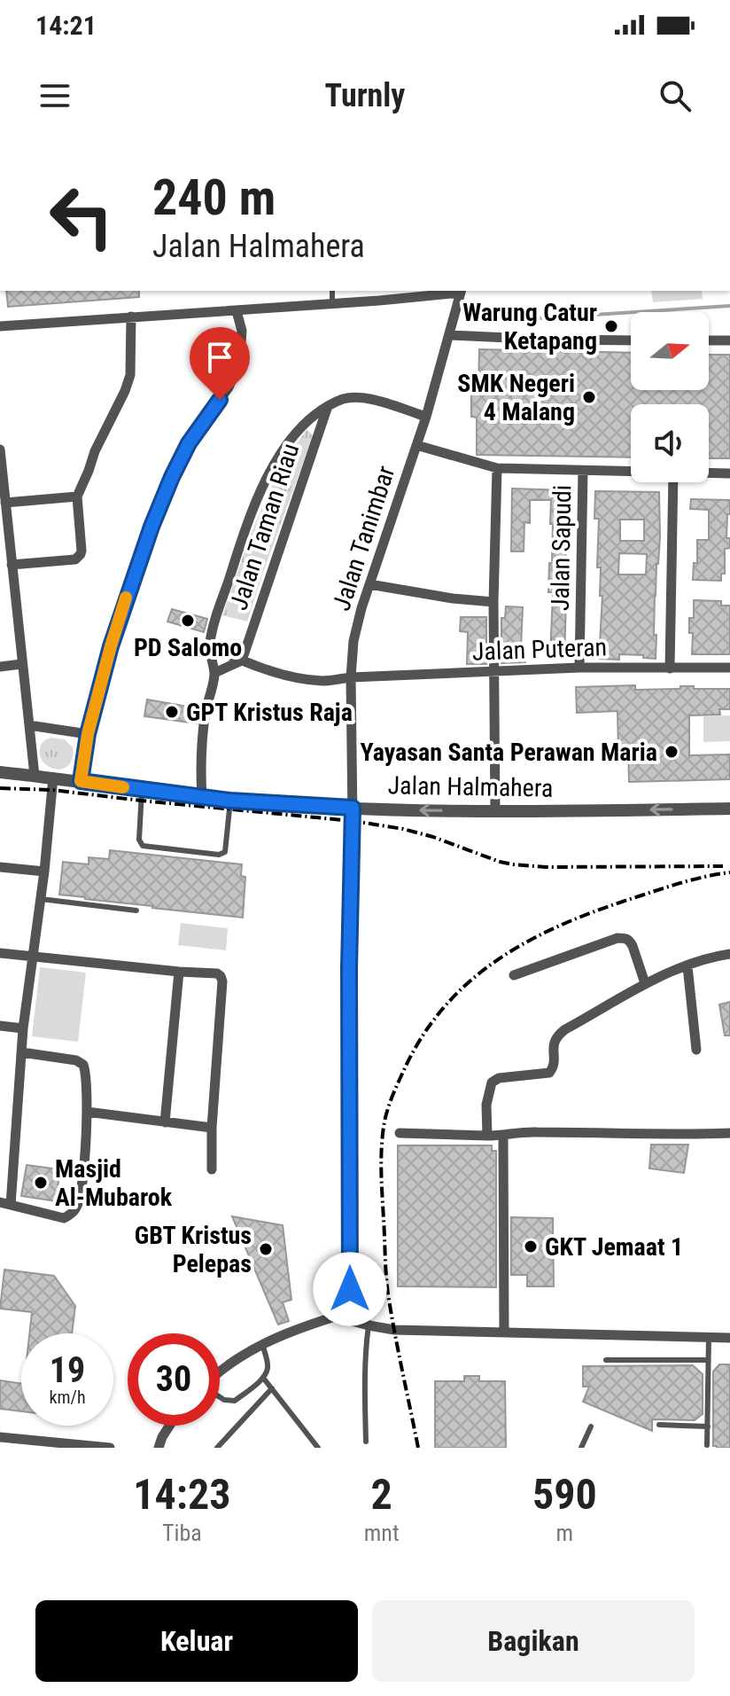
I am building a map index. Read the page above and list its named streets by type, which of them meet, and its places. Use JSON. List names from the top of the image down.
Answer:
{
  "streets": {
    "street": [
      "Jalan Taman Riau",
      "Jalan Tanimbar",
      "Jalan Sapudi",
      "Jalan Puteran",
      "Jalan Halmahera"
    ]
  },
  "crossings": [
    ["Jalan Taman Riau", "Jalan Tanimbar"],
    ["Jalan Taman Riau", "Jalan Puteran"],
    ["Jalan Taman Riau", "Jalan Halmahera"],
    ["Jalan Tanimbar", "Jalan Puteran"],
    ["Jalan Tanimbar", "Jalan Halmahera"],
    ["Jalan Sapudi", "Jalan Puteran"]
  ],
  "one_way": ["Jalan Halmahera"],
  "places": [
    "Warung Catur Ketapang",
    "SMK Negeri 4 Malang",
    "PD Salomo",
    "GPT Kristus Raja",
    "Yayasan Santa Perawan Maria",
    "Masjid Al-Mubarok",
    "GKT Jemaat 1",
    "GBT Kristus Pelepas"
  ],
  "north": "right",
  "page": {
    "status": "14:21",
    "header": "Turnly",
    "turn": ["240 m", "Jalan Halmahera"],
    "speed": "19 km/h",
    "limit": "30",
    "eta": [
      "14:23",
      "Tiba",
      "2",
      "mnt",
      "590",
      "m"
    ],
    "buttons": ["Keluar", "Bagikan"]
  }
}
